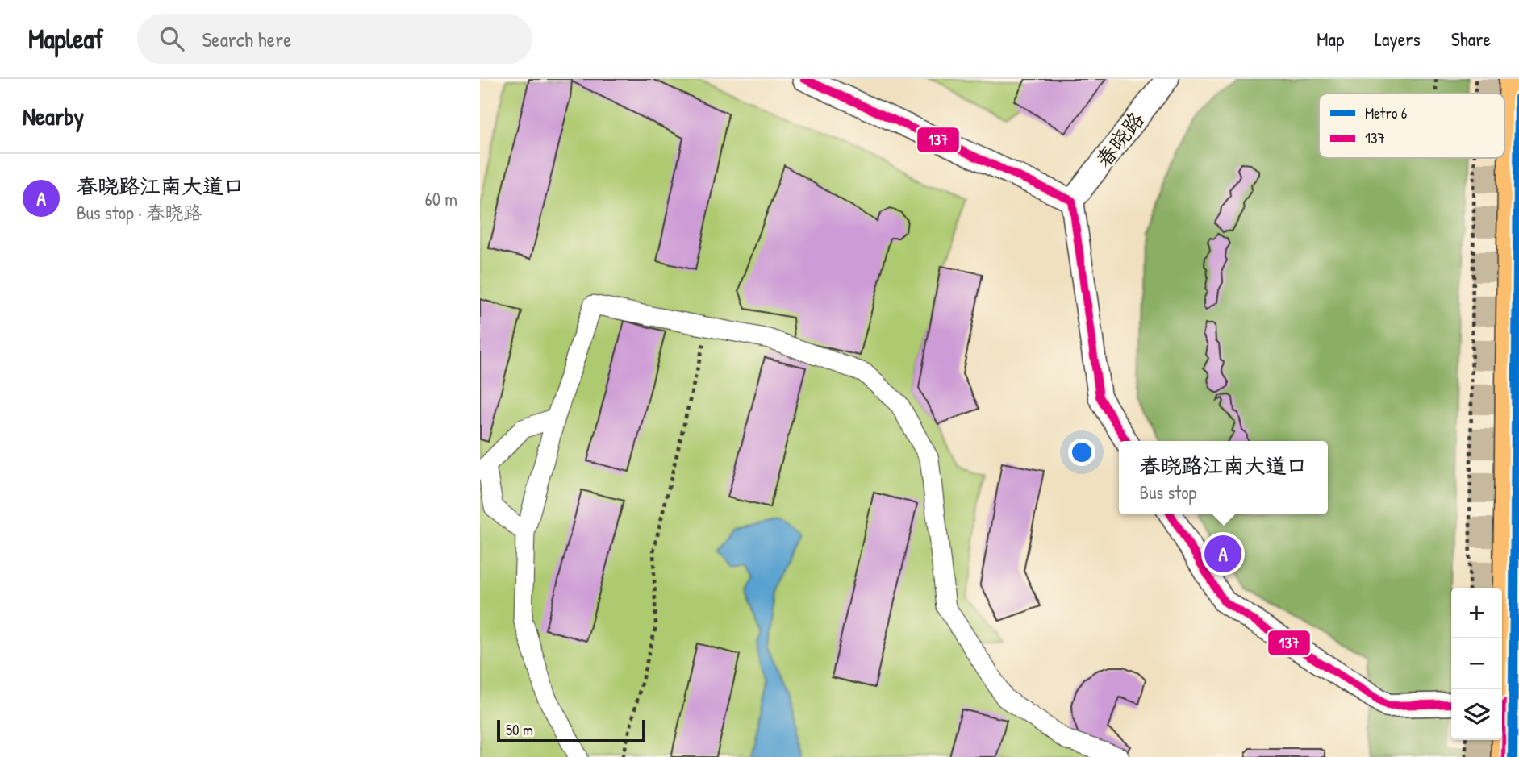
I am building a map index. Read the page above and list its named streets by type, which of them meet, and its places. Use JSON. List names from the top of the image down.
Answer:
{
  "streets": {
    "street": ["春晓路"]
  },
  "lines": ["transit line 137", "metro line 6"],
  "legend": ["Metro 6", "137"],
  "scale_bar": "50 m",
  "page": {
    "header": "Mapleaf",
    "search": "Search here",
    "nav": ["Map", "Layers", "Share"],
    "heading": "Nearby",
    "list": [
      {
        "mark": "A",
        "name": "春晓路江南大道口",
        "note": "Bus stop · 春晓路",
        "value": "60 m"
      }
    ],
    "popup": ["春晓路江南大道口", "Bus stop"],
    "pins": "A",
    "map_buttons": ["+", "−"],
    "scale": "50 m"
  }
}
